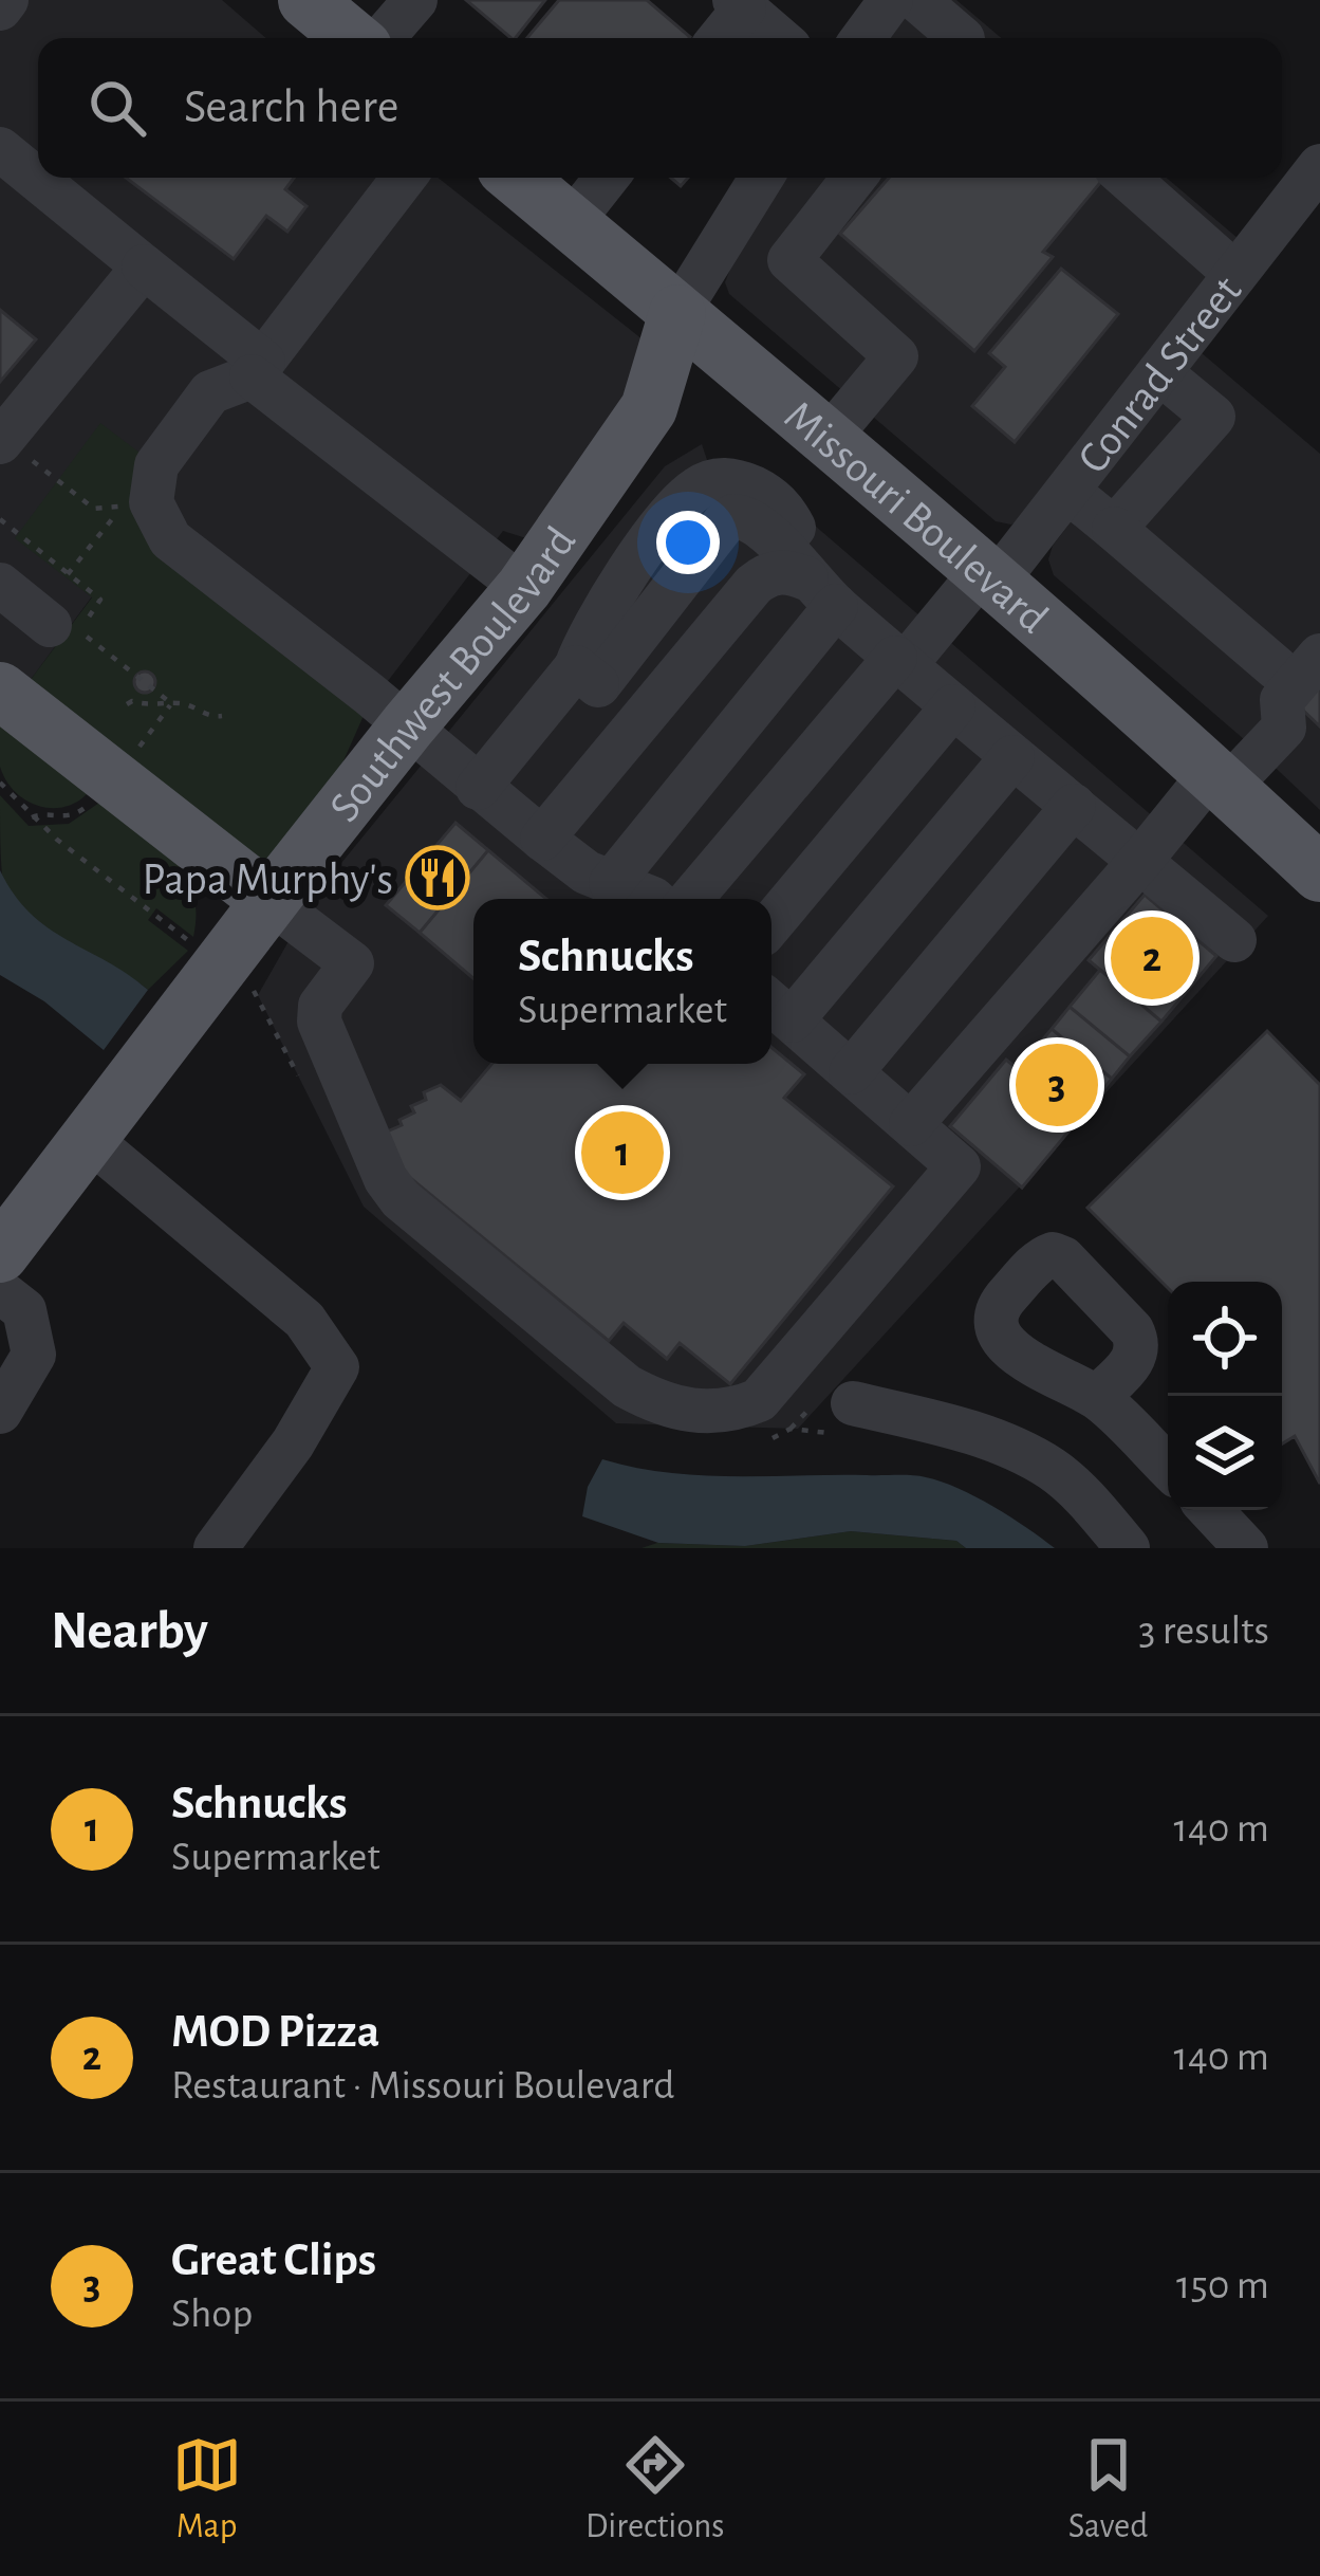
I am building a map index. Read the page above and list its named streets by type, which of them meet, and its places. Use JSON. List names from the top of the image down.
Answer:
{
  "streets": {
    "main road": ["Missouri Boulevard", "Southwest Boulevard"],
    "street": ["Conrad Street"]
  },
  "crossings": [
    ["Conrad Street", "Missouri Boulevard"],
    ["Missouri Boulevard", "Southwest Boulevard"]
  ],
  "places": {
    "restaurant": ["Papa Murphy's"]
  },
  "page": {
    "search": "Search here",
    "popup": ["Schnucks", "Supermarket"],
    "pins": ["2", "3", "1"],
    "heading": ["Nearby", "3 results"],
    "list": [
      {
        "mark": "1",
        "name": "Schnucks",
        "note": "Supermarket",
        "value": "140 m"
      },
      {
        "mark": "2",
        "name": "MOD Pizza",
        "note": "Restaurant · Missouri Boulevard",
        "value": "140 m"
      },
      {
        "mark": "3",
        "name": "Great Clips",
        "note": "Shop",
        "value": "150 m"
      }
    ],
    "nav": ["Map", "Directions", "Saved"]
  }
}
